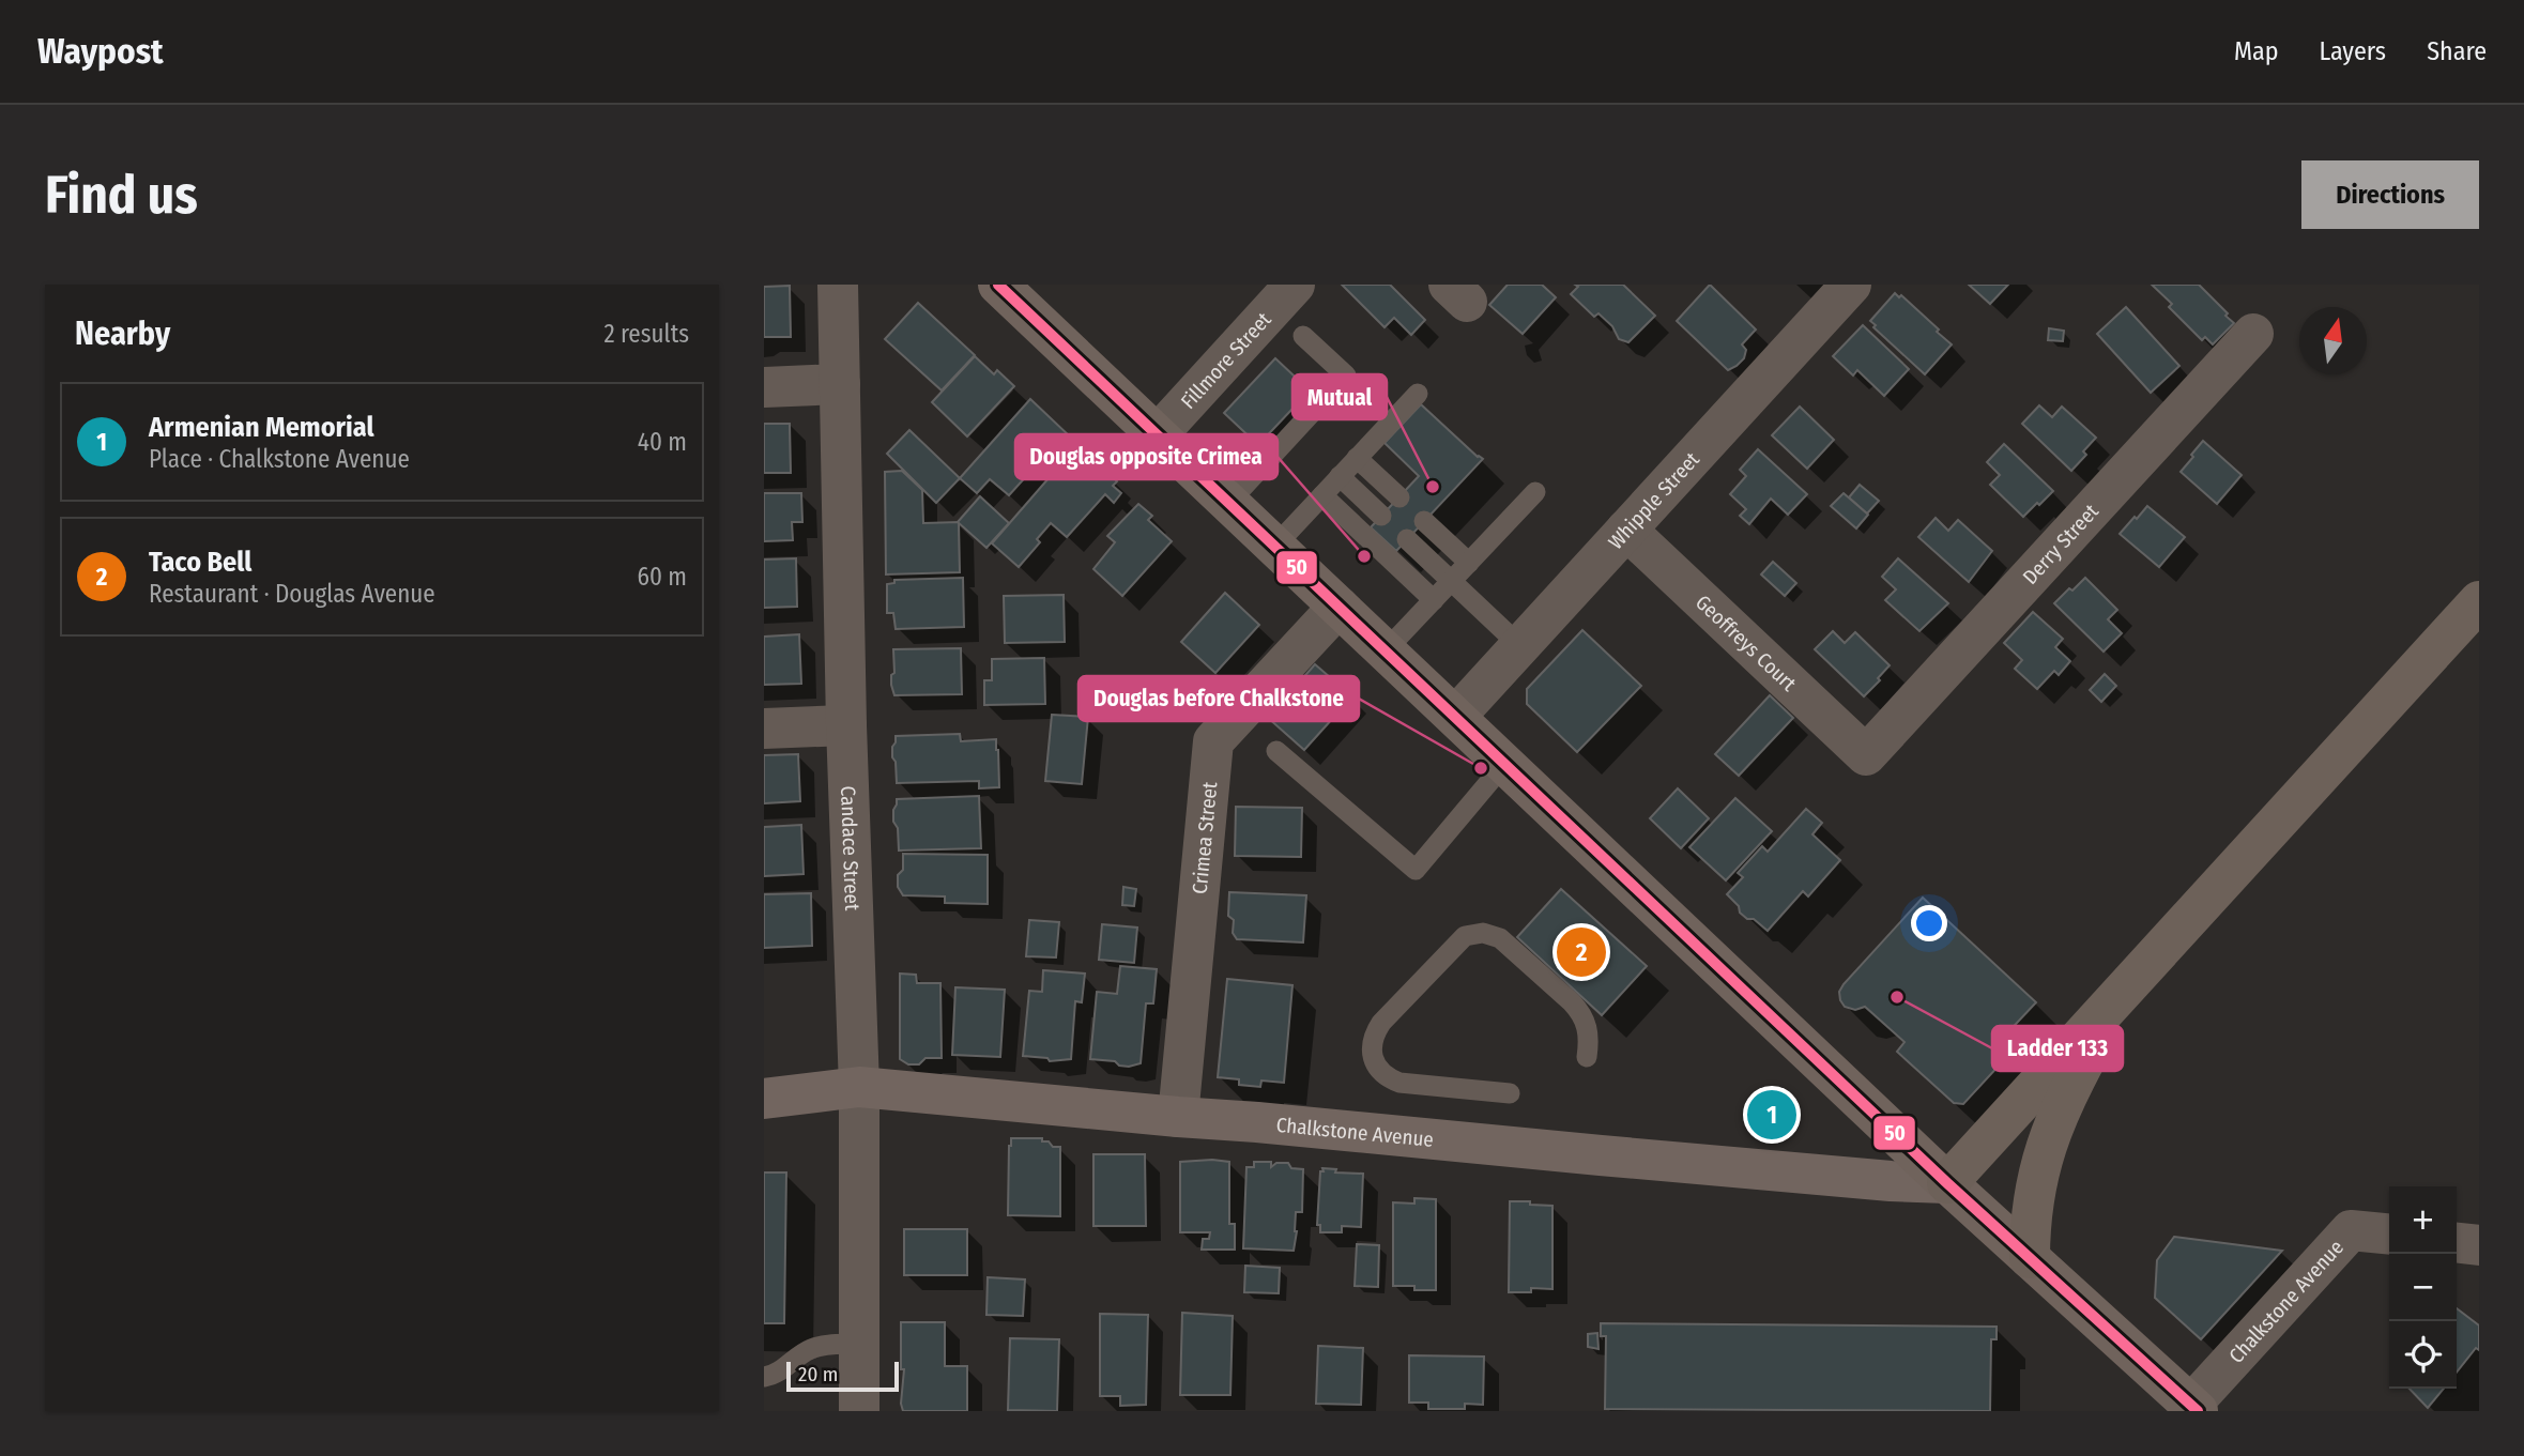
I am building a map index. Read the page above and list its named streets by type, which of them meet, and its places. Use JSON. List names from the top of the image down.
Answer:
{
  "streets": {
    "main road": ["Chalkstone Avenue"],
    "street": [
      "Fillmore Street",
      "Whipple Street",
      "Derry Street",
      "Geoffreys Court",
      "Crimea Street",
      "Candace Street"
    ]
  },
  "crossings": [
    ["Whipple Street", "Geoffreys Court"],
    ["Derry Street", "Geoffreys Court"],
    ["Crimea Street", "Chalkstone Avenue"],
    ["Candace Street", "Chalkstone Avenue"]
  ],
  "places": [
    "Mutual",
    "Douglas opposite Crimea",
    "Douglas before Chalkstone",
    "Ladder 133"
  ],
  "lines": ["transit line 50"],
  "scale_bar": "20 m",
  "north": "top",
  "page": {
    "header": "Waypost",
    "nav": ["Map", "Layers", "Share"],
    "buttons": "Directions",
    "title": "Find us",
    "heading": ["Nearby", "2 results"],
    "list": [
      {
        "mark": "1",
        "name": "Armenian Memorial",
        "note": "Place · Chalkstone Avenue",
        "value": "40 m"
      },
      {
        "mark": "2",
        "name": "Taco Bell",
        "note": "Restaurant · Douglas Avenue",
        "value": "60 m"
      }
    ],
    "pins": ["2", "1"],
    "map_buttons": ["+", "−"],
    "scale": "20 m"
  }
}
